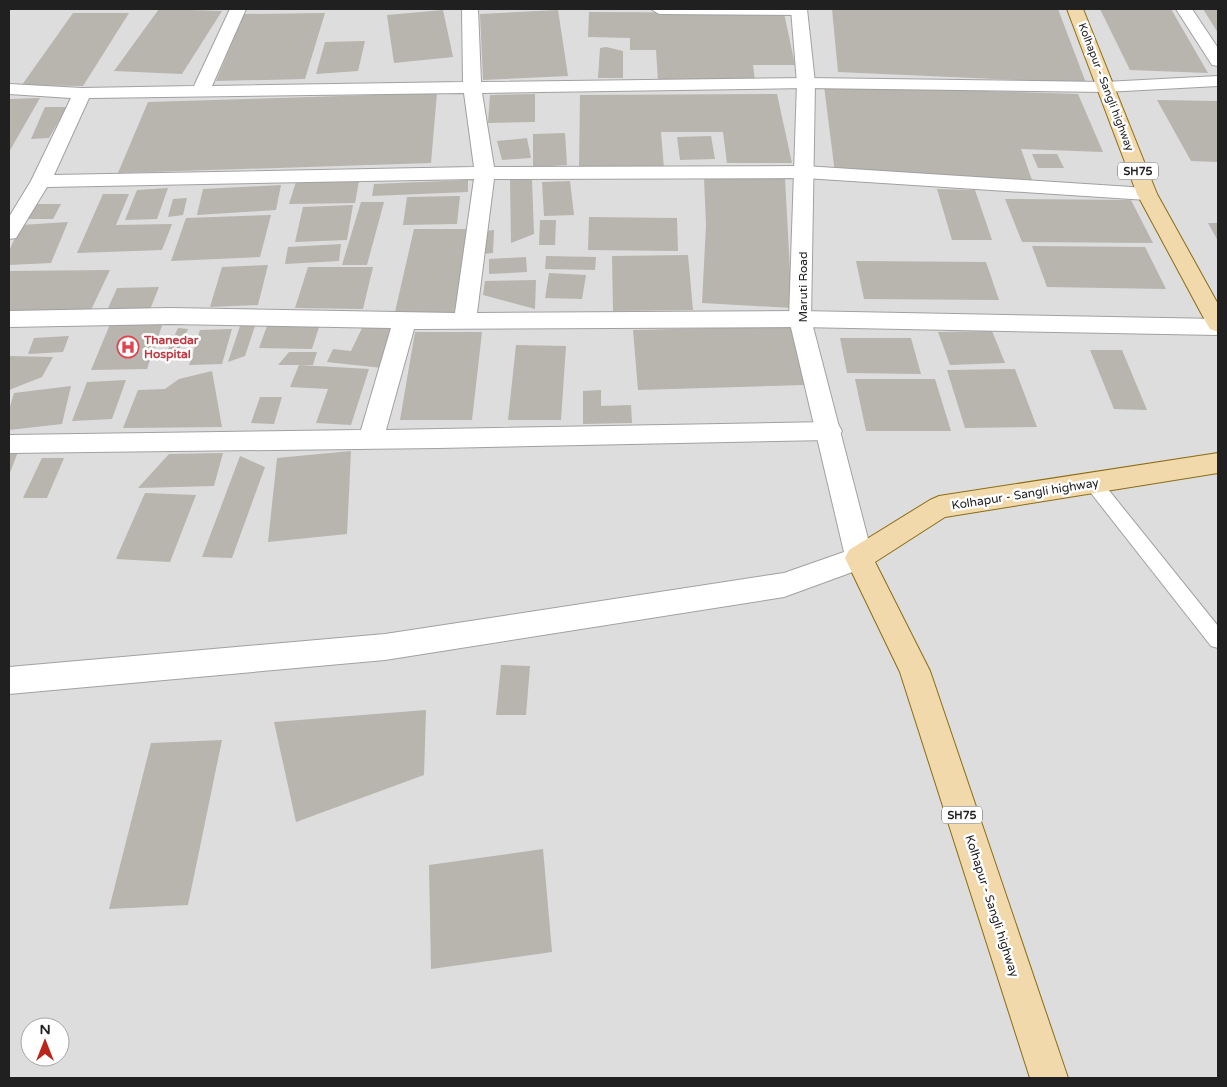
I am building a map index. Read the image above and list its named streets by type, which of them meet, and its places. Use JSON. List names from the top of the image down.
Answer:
{
  "streets": {
    "main road": ["Kolhapur - Sangli highway", "SH75"],
    "street": ["Maruti Road"]
  },
  "crossings": [
    ["Kolhapur - Sangli highway", "Maruti Road"]
  ],
  "places": {
    "hospital": ["Thanedar Hospital"]
  },
  "north": "top"
}
